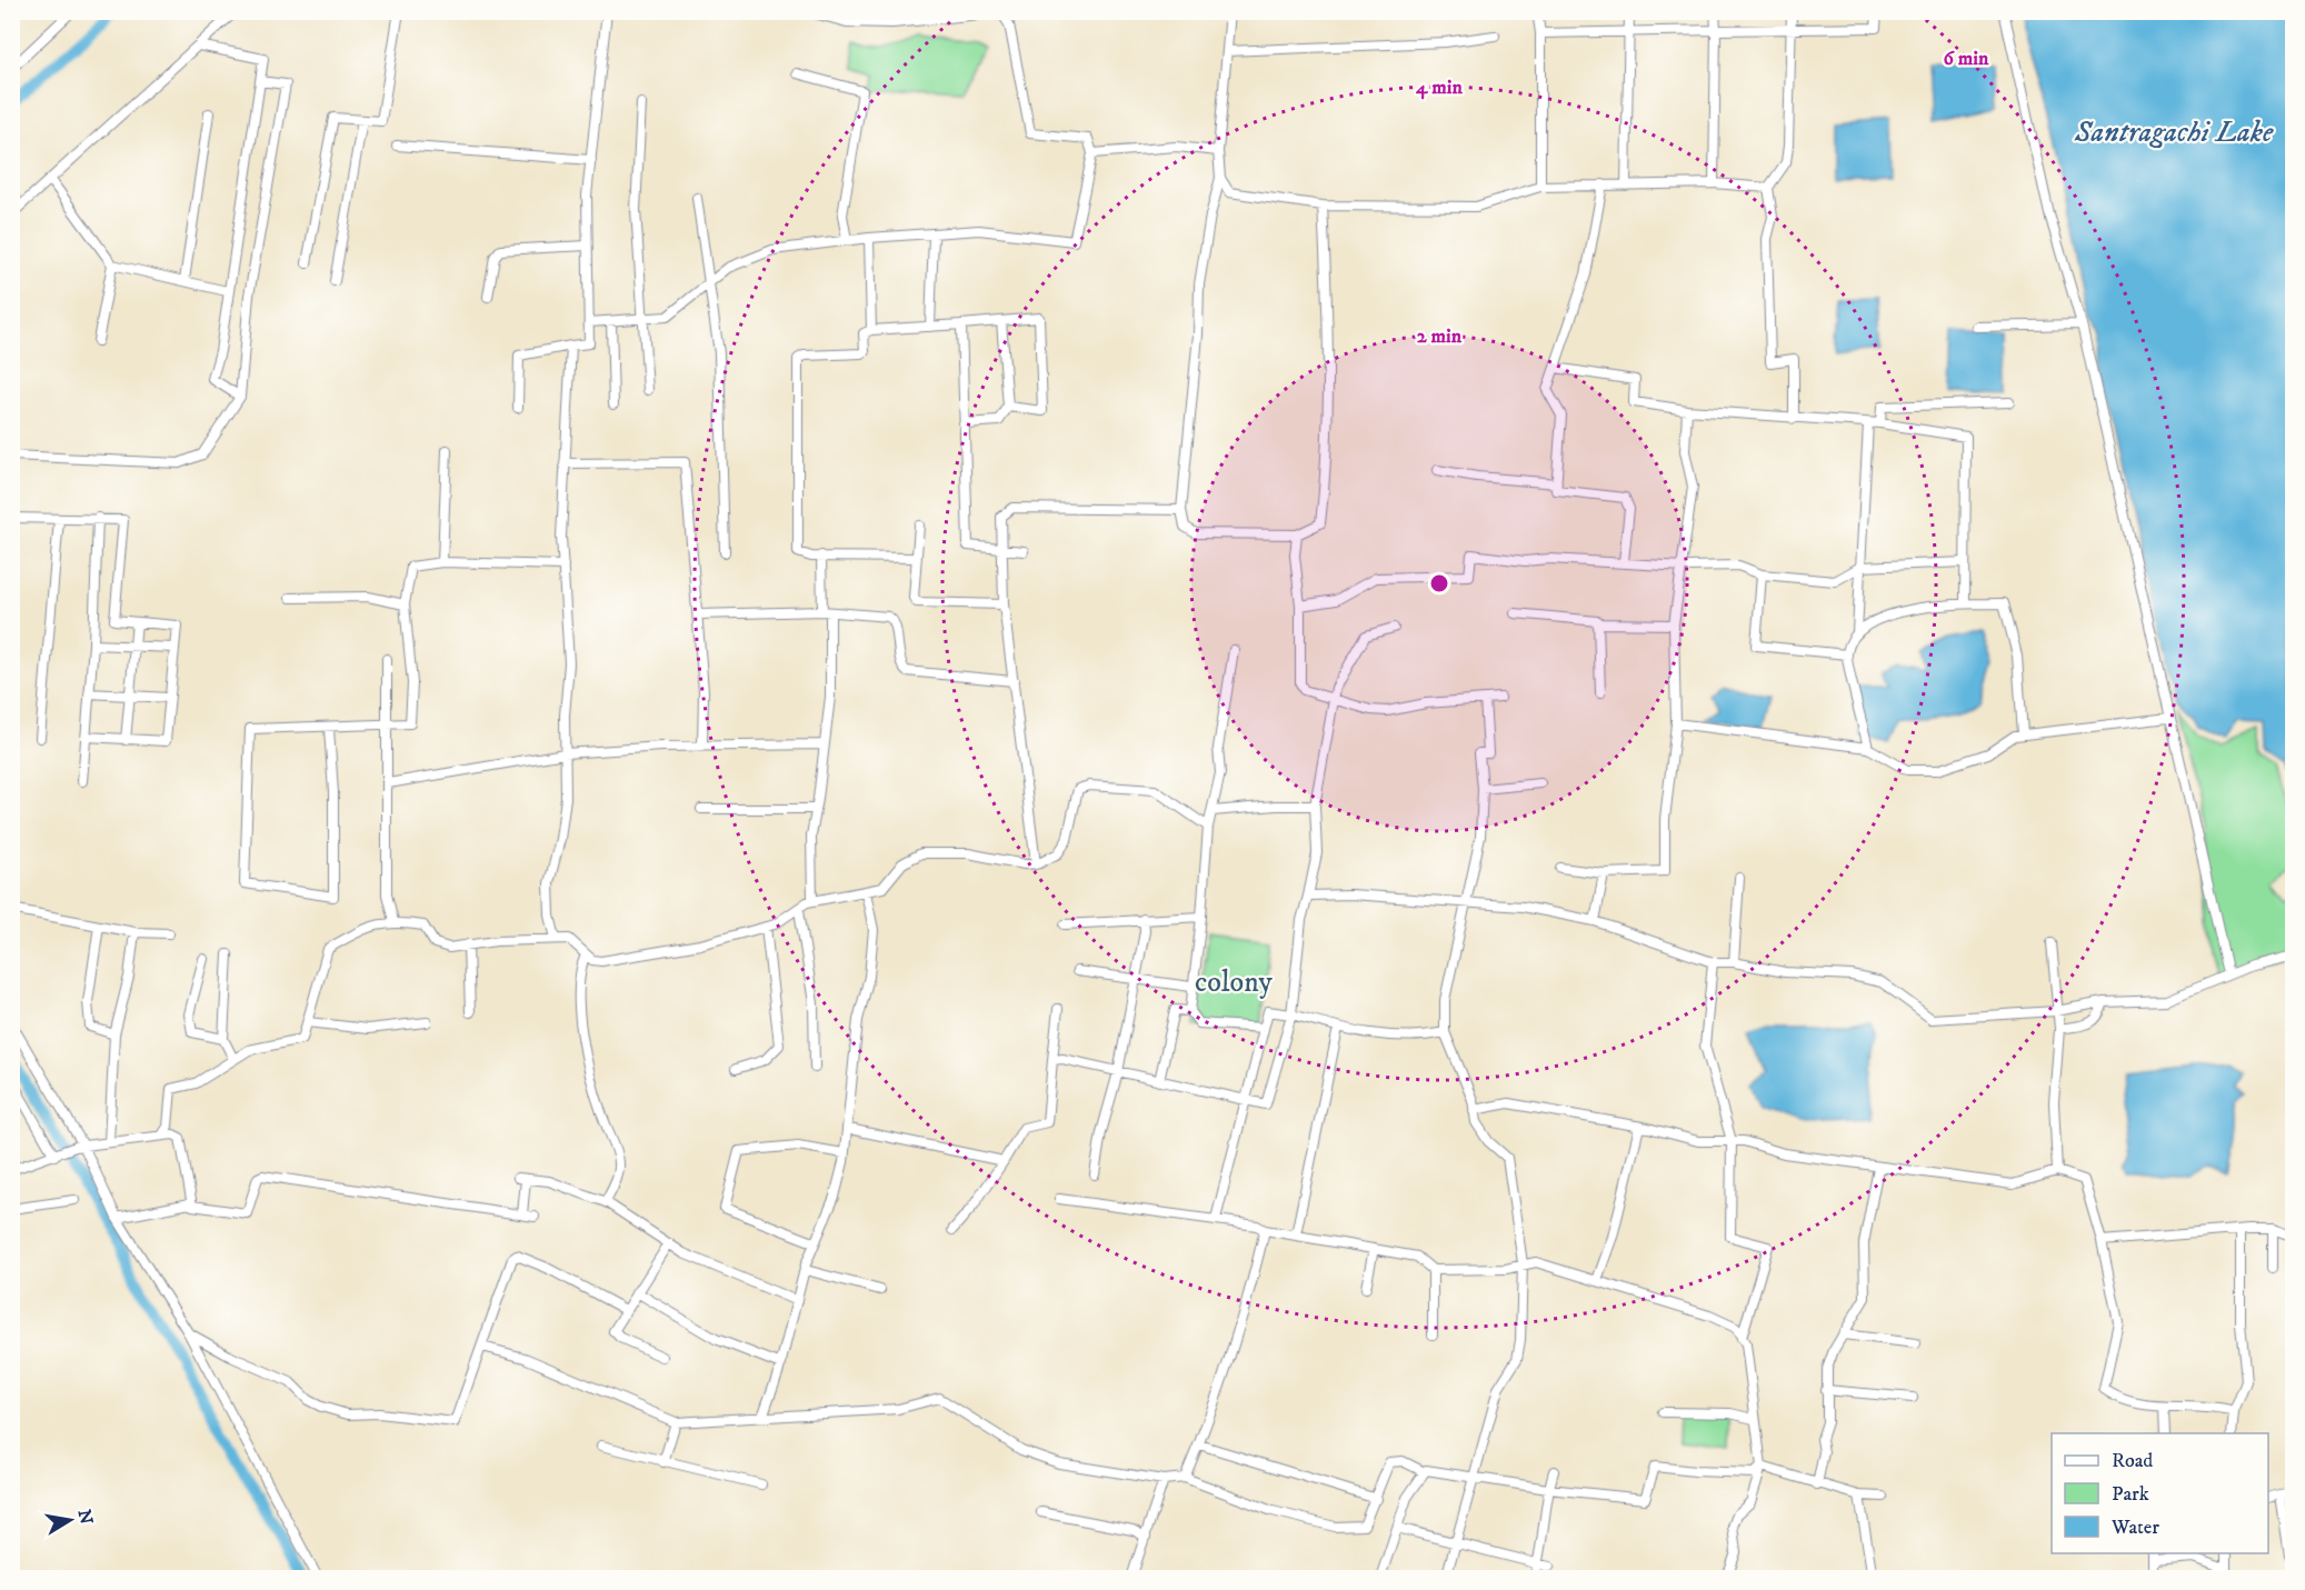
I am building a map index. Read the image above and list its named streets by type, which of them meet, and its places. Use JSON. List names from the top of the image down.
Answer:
{
  "water": ["Santragachi Lake"],
  "parks": ["colony"],
  "legend": ["Road", "Park", "Water"],
  "north": "right",
  "rings": ["6 min", "4 min", "2 min"]
}
